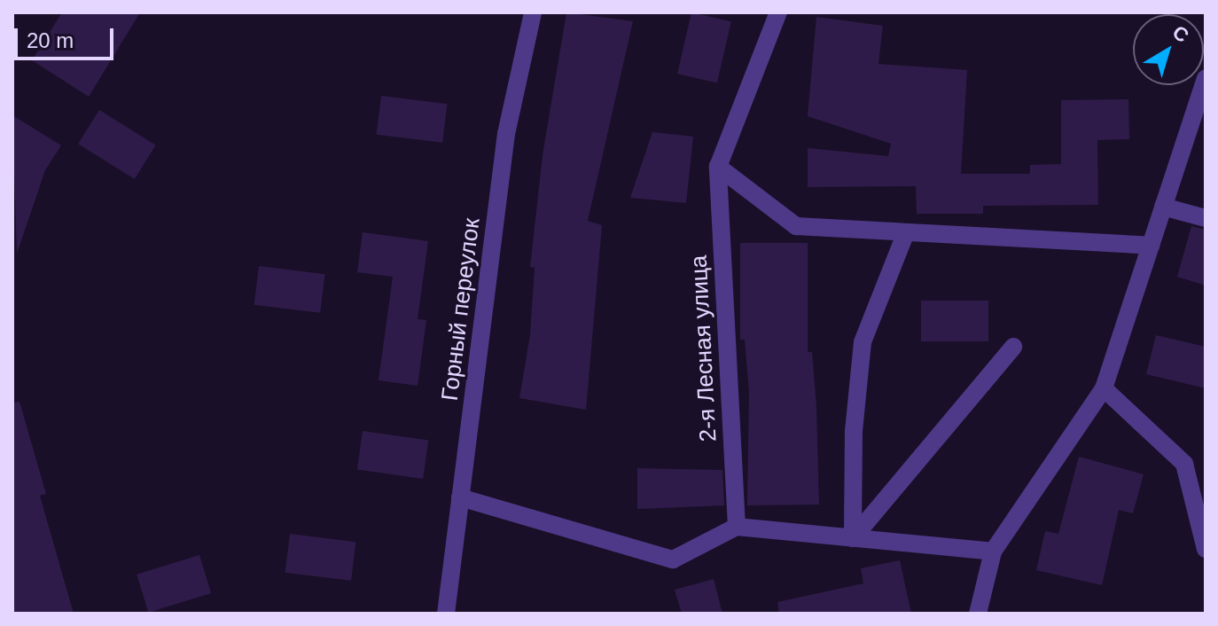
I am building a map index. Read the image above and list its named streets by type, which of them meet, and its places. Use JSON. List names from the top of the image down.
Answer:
{
  "streets": {
    "street": ["Горный переулок", "2-я Лесная улица"]
  },
  "scale_bar": "20 m",
  "north": "top right"
}
